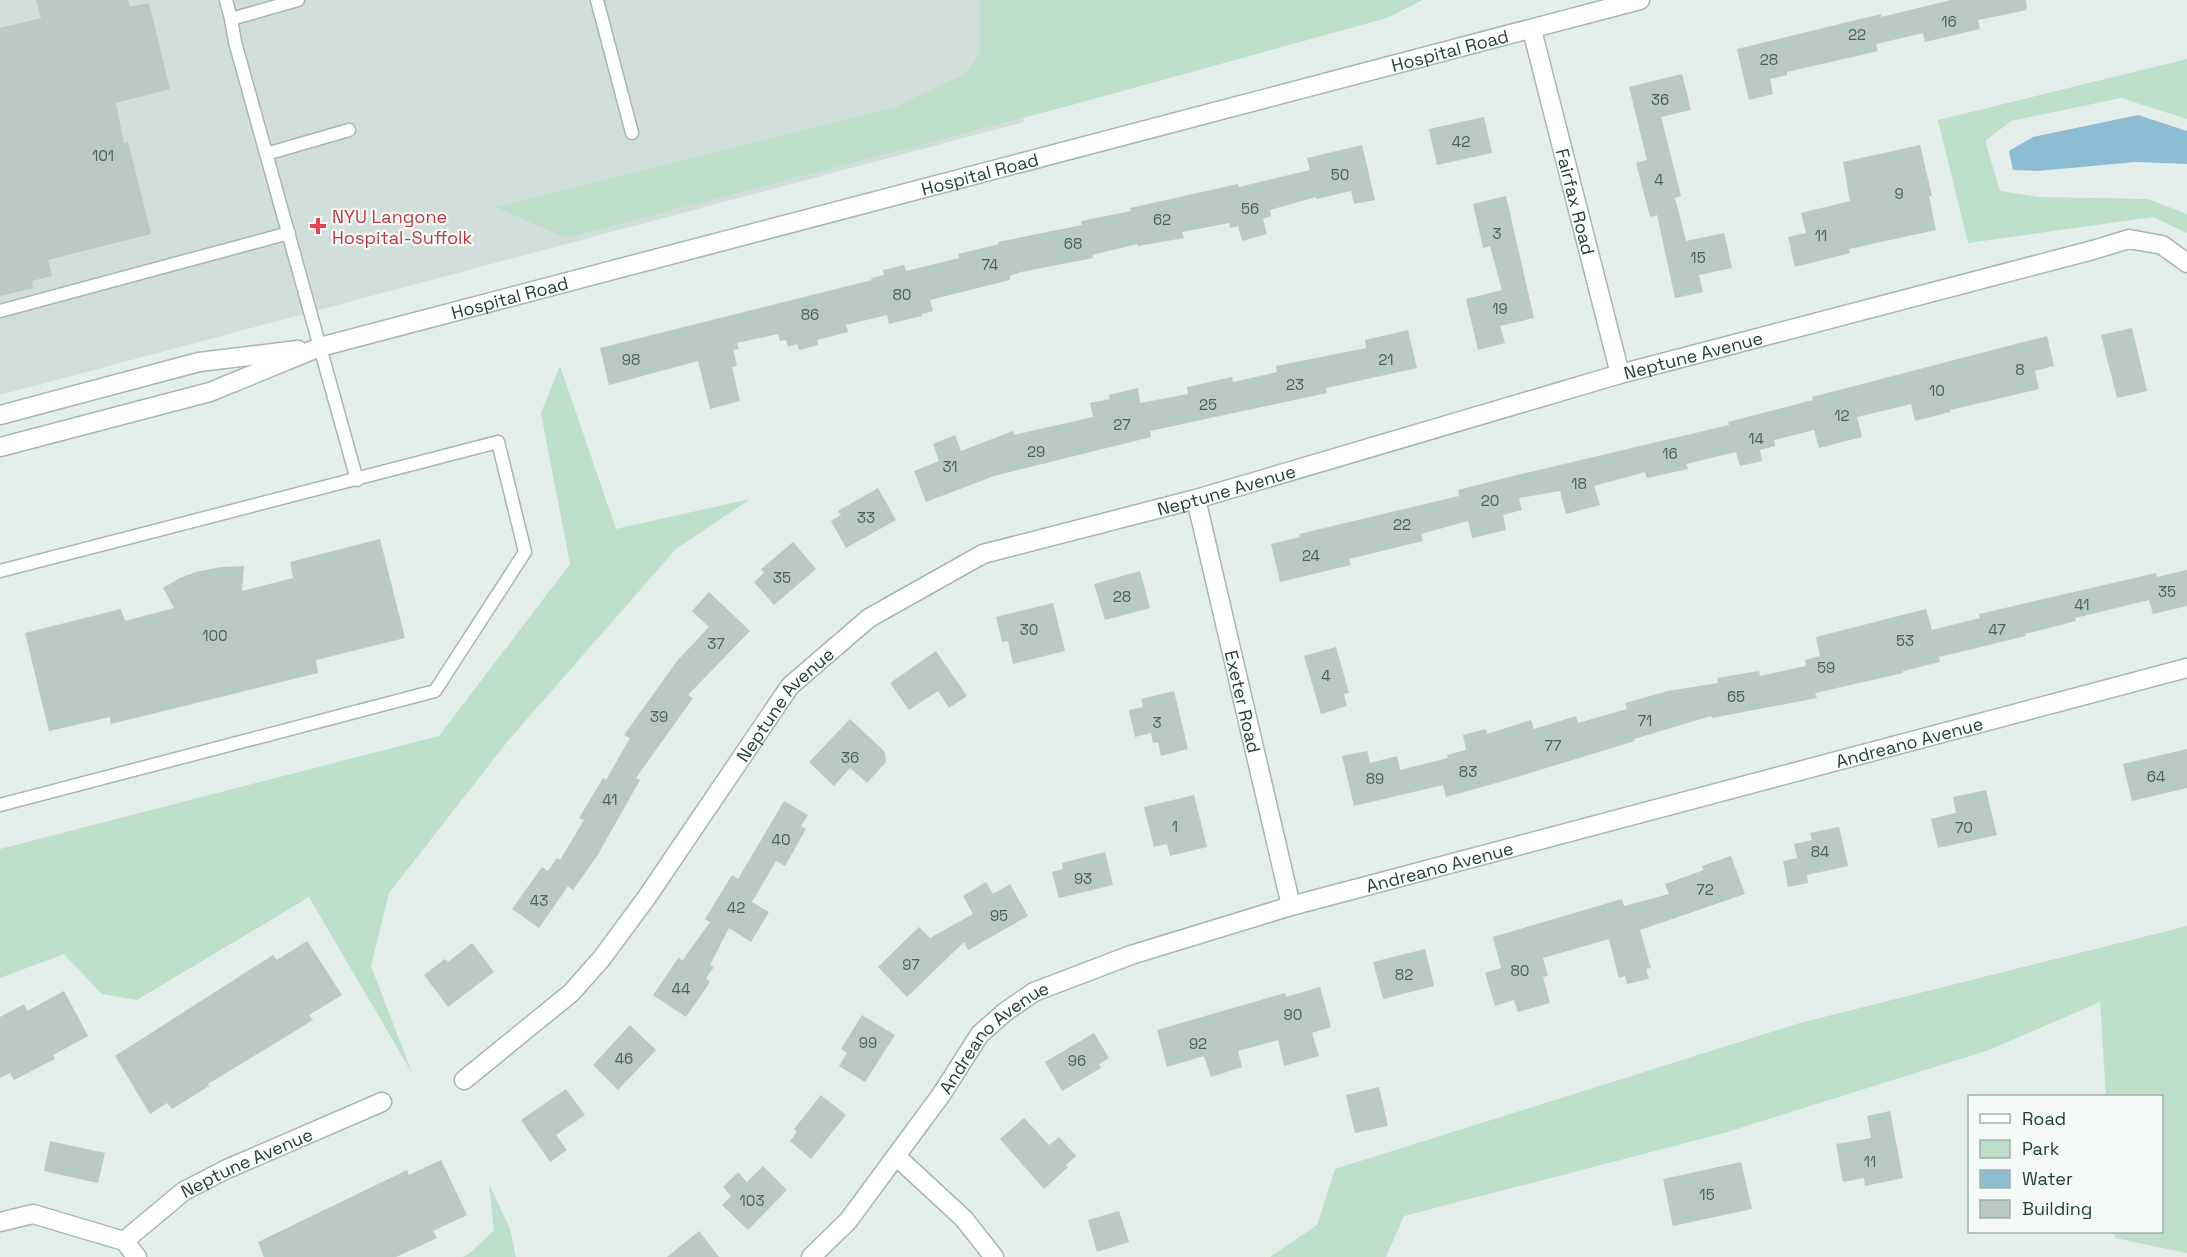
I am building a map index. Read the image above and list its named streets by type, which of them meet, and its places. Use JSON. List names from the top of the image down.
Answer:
{
  "streets": {
    "street": [
      "Hospital Road",
      "Fairfax Road",
      "Neptune Avenue",
      "Exeter Road",
      "Andreano Avenue"
    ]
  },
  "crossings": [
    ["Hospital Road", "Fairfax Road"],
    ["Fairfax Road", "Neptune Avenue"],
    ["Neptune Avenue", "Exeter Road"],
    ["Exeter Road", "Andreano Avenue"]
  ],
  "places": {
    "health": ["NYU Langone Hospital-Suffolk"]
  },
  "house_numbers": [
    "16",
    "22",
    "28",
    "36",
    "42",
    "101",
    "50",
    "4",
    "9",
    "56",
    "62",
    "3",
    "11",
    "68",
    "15",
    "74",
    "80",
    "19",
    "86",
    "98",
    "21",
    "8",
    "23",
    "10",
    "25",
    "12",
    "27",
    "14",
    "29",
    "16",
    "31",
    "18",
    "20",
    "33",
    "22",
    "24",
    "35",
    "35",
    "28",
    "41",
    "30",
    "47",
    "100",
    "53",
    "37",
    "59",
    "4",
    "65",
    "39",
    "71",
    "3",
    "77",
    "36",
    "83",
    "64",
    "89",
    "41",
    "1",
    "70",
    "40",
    "84",
    "93",
    "72",
    "43",
    "42",
    "95",
    "97",
    "80",
    "82",
    "44",
    "90",
    "99",
    "92",
    "46",
    "96",
    "11",
    "15",
    "103"
  ],
  "legend": [
    "Road",
    "Park",
    "Water",
    "Building"
  ]
}
